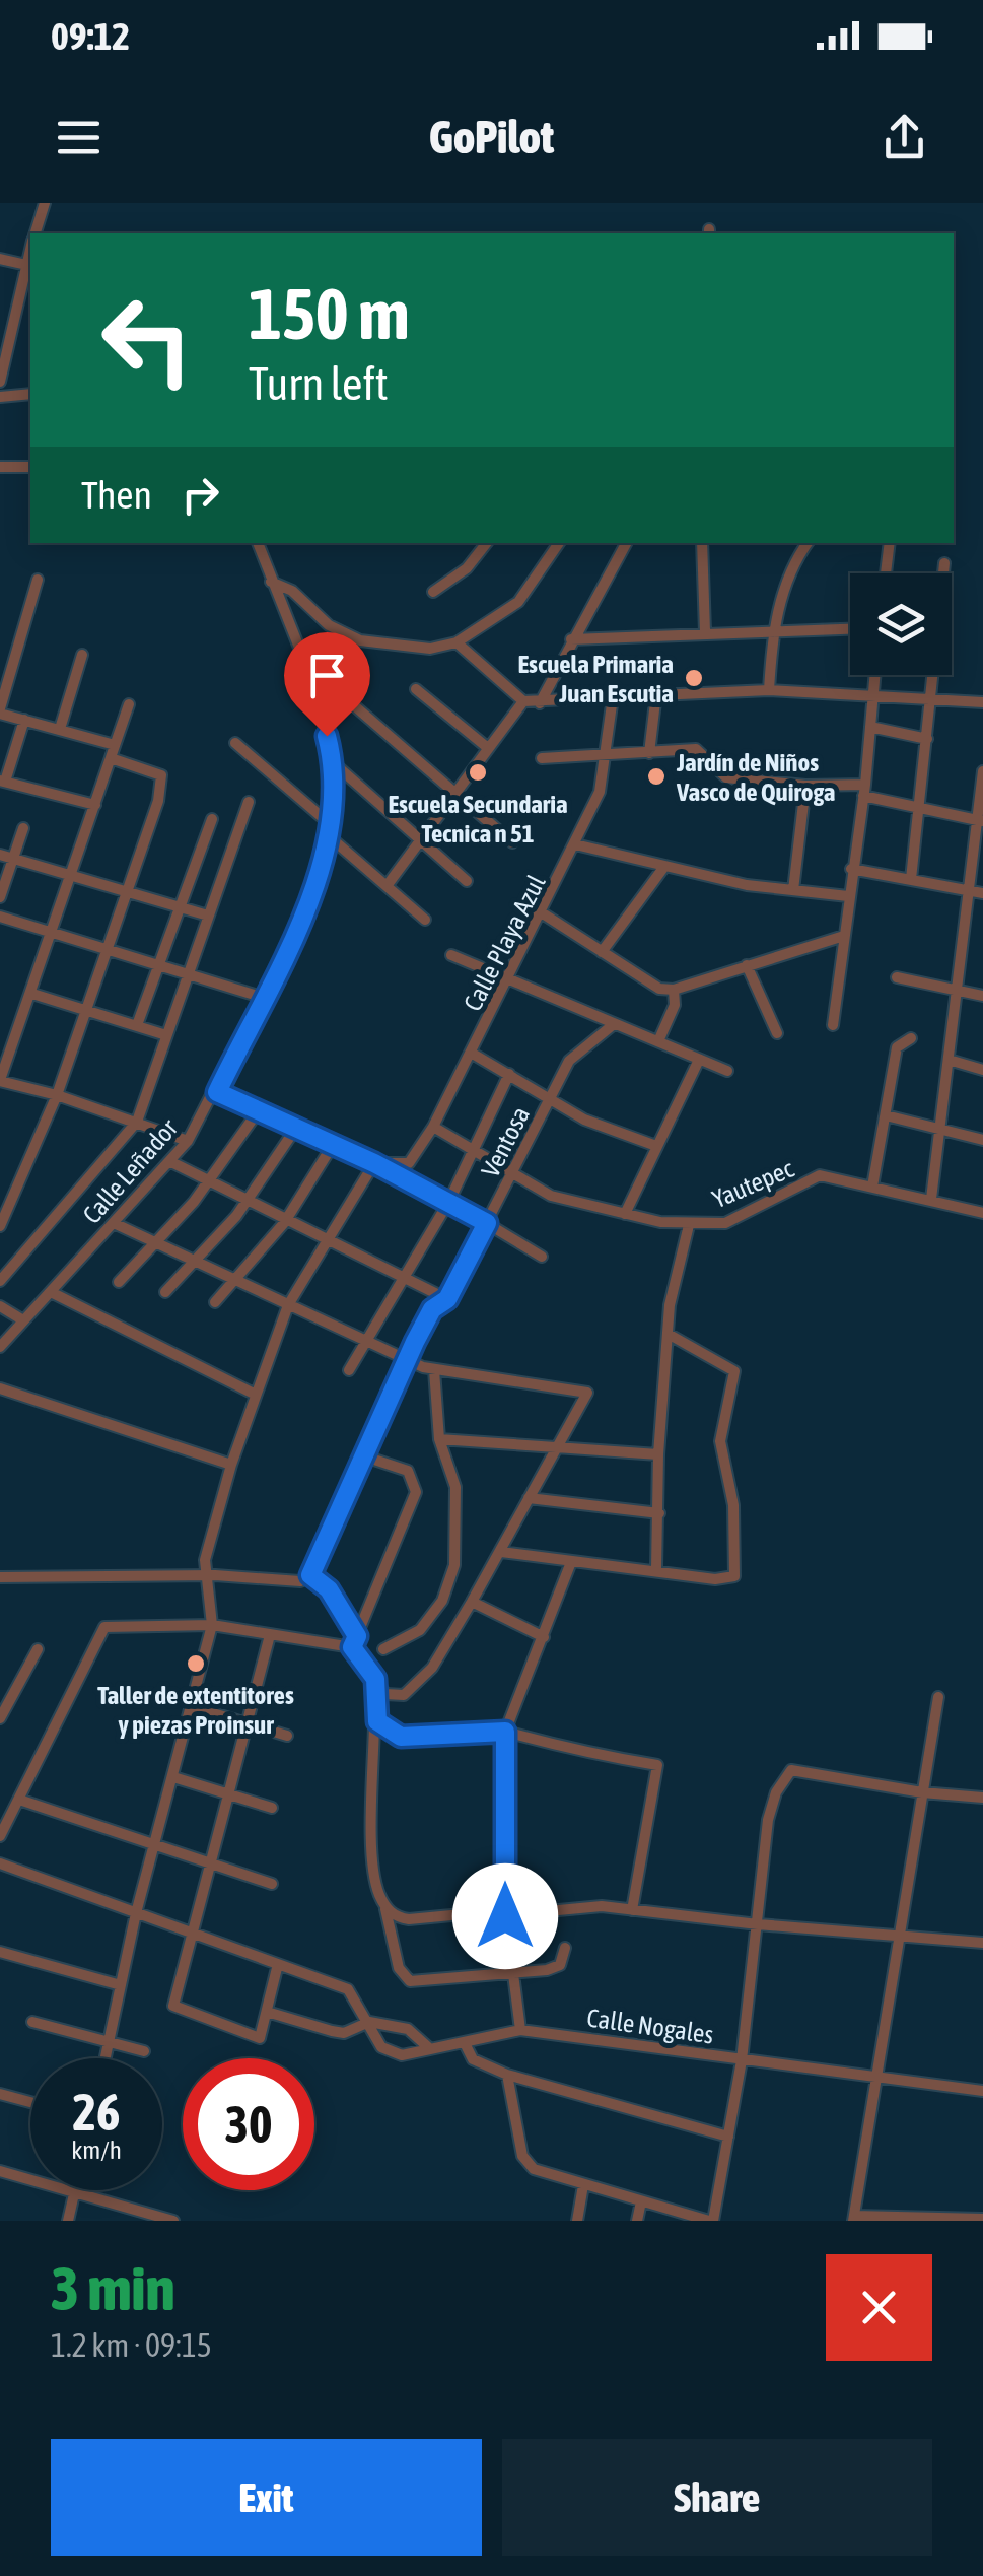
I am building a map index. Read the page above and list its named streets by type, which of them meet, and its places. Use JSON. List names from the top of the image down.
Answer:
{
  "streets": {
    "street": [
      "Calle Playa Azul",
      "Ventosa",
      "Calle Leñador",
      "Yautepec",
      "Calle Nogales"
    ]
  },
  "crossings": [
    ["Calle Playa Azul", "Yautepec"],
    ["Ventosa", "Yautepec"]
  ],
  "places": [
    "Escuela Primaria Juan Escutia",
    "Escuela Secundaria Tecnica n 51",
    "Jardín de Niños Vasco de Quiroga",
    "Taller de extentitores y piezas Proinsur"
  ],
  "page": {
    "status": "09:12",
    "header": "GoPilot",
    "turn": ["150 m", "Turn left"],
    "then": "Then",
    "speed": "26 km/h",
    "limit": "30",
    "heading": ["3 min", "1.2 km · 09:15"],
    "buttons": ["Exit", "Share"]
  }
}
